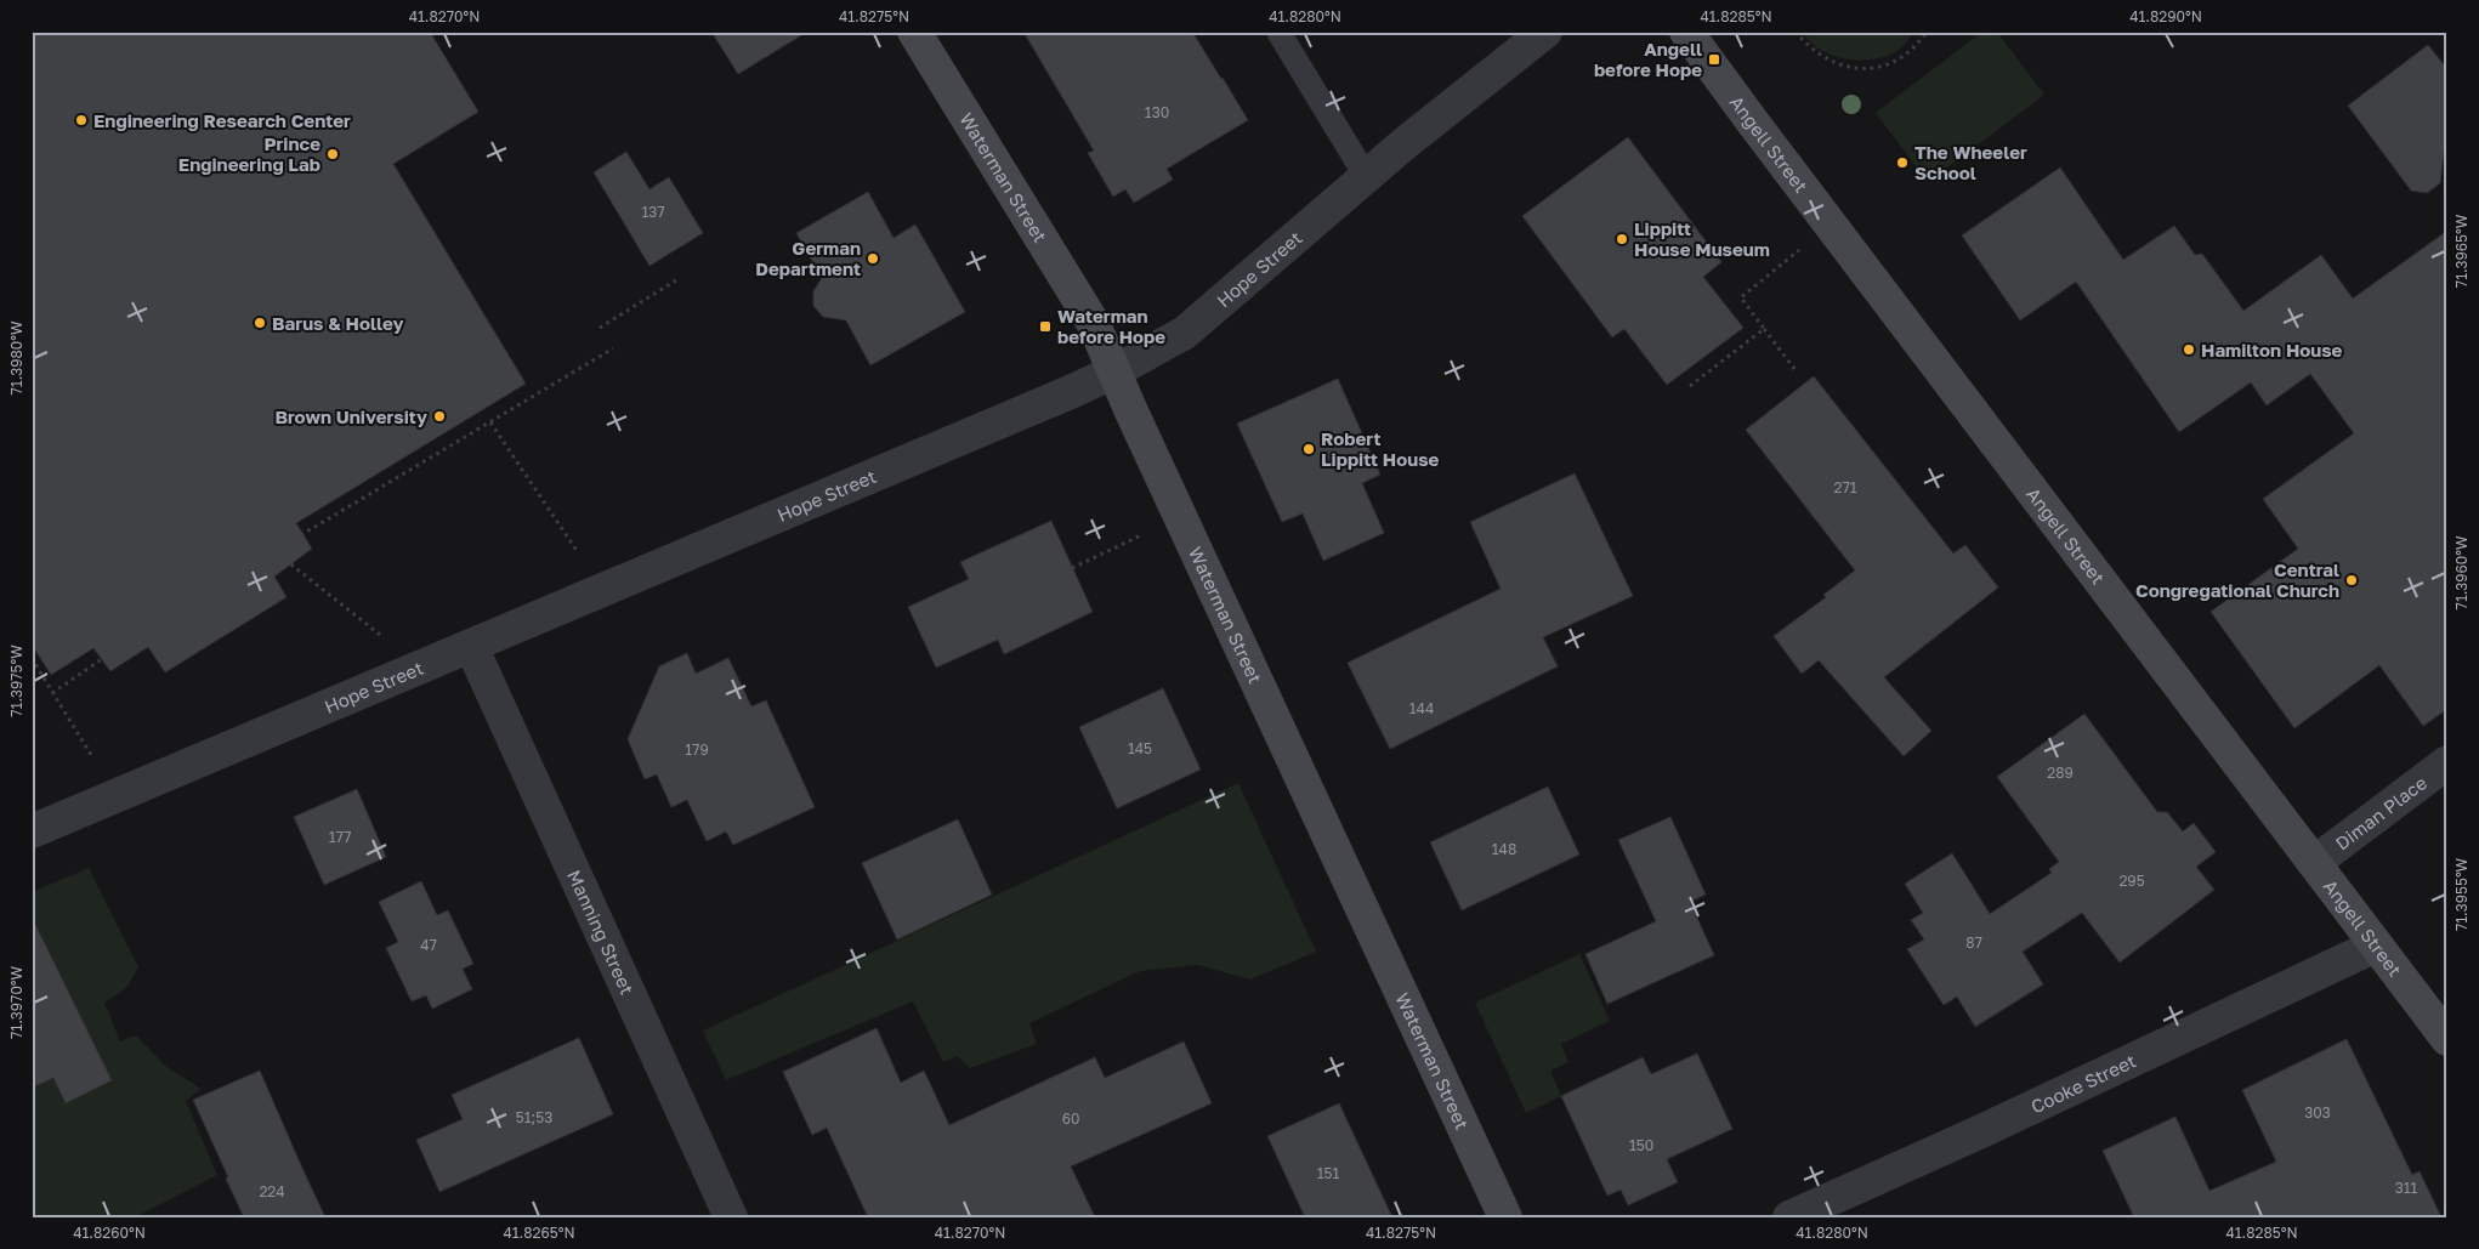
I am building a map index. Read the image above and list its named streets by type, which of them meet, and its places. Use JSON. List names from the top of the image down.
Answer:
{
  "streets": {
    "main road": ["Angell Street", "Waterman Street"],
    "street": [
      "Hope Street",
      "Diman Place",
      "Manning Street",
      "Cooke Street"
    ]
  },
  "crossings": [
    ["Angell Street", "Diman Place"],
    ["Angell Street", "Cooke Street"],
    ["Waterman Street", "Hope Street"],
    ["Hope Street", "Manning Street"]
  ],
  "places": {
    "transit": ["Angell before Hope", "Waterman before Hope"],
    "other": [
      "Engineering Research Center",
      "Prince Engineering Lab",
      "The Wheeler School",
      "Lippitt House Museum",
      "German Department",
      "Barus & Holley",
      "Hamilton House",
      "Brown University",
      "Robert Lippitt House",
      "Central Congregational Church"
    ]
  },
  "house_numbers": [
    "130",
    "137",
    "271",
    "144",
    "145",
    "179",
    "289",
    "177",
    "148",
    "295",
    "87",
    "47",
    "303",
    "51;53",
    "60",
    "150",
    "151",
    "311",
    "224"
  ],
  "coordinates": [
    "41.8270°N",
    "41.8275°N",
    "41.8280°N",
    "41.8285°N",
    "41.8290°N",
    "71.3965°W",
    "71.3980°W",
    "71.3960°W",
    "71.3975°W",
    "71.3955°W",
    "71.3970°W",
    "41.8260°N",
    "41.8265°N"
  ]
}
